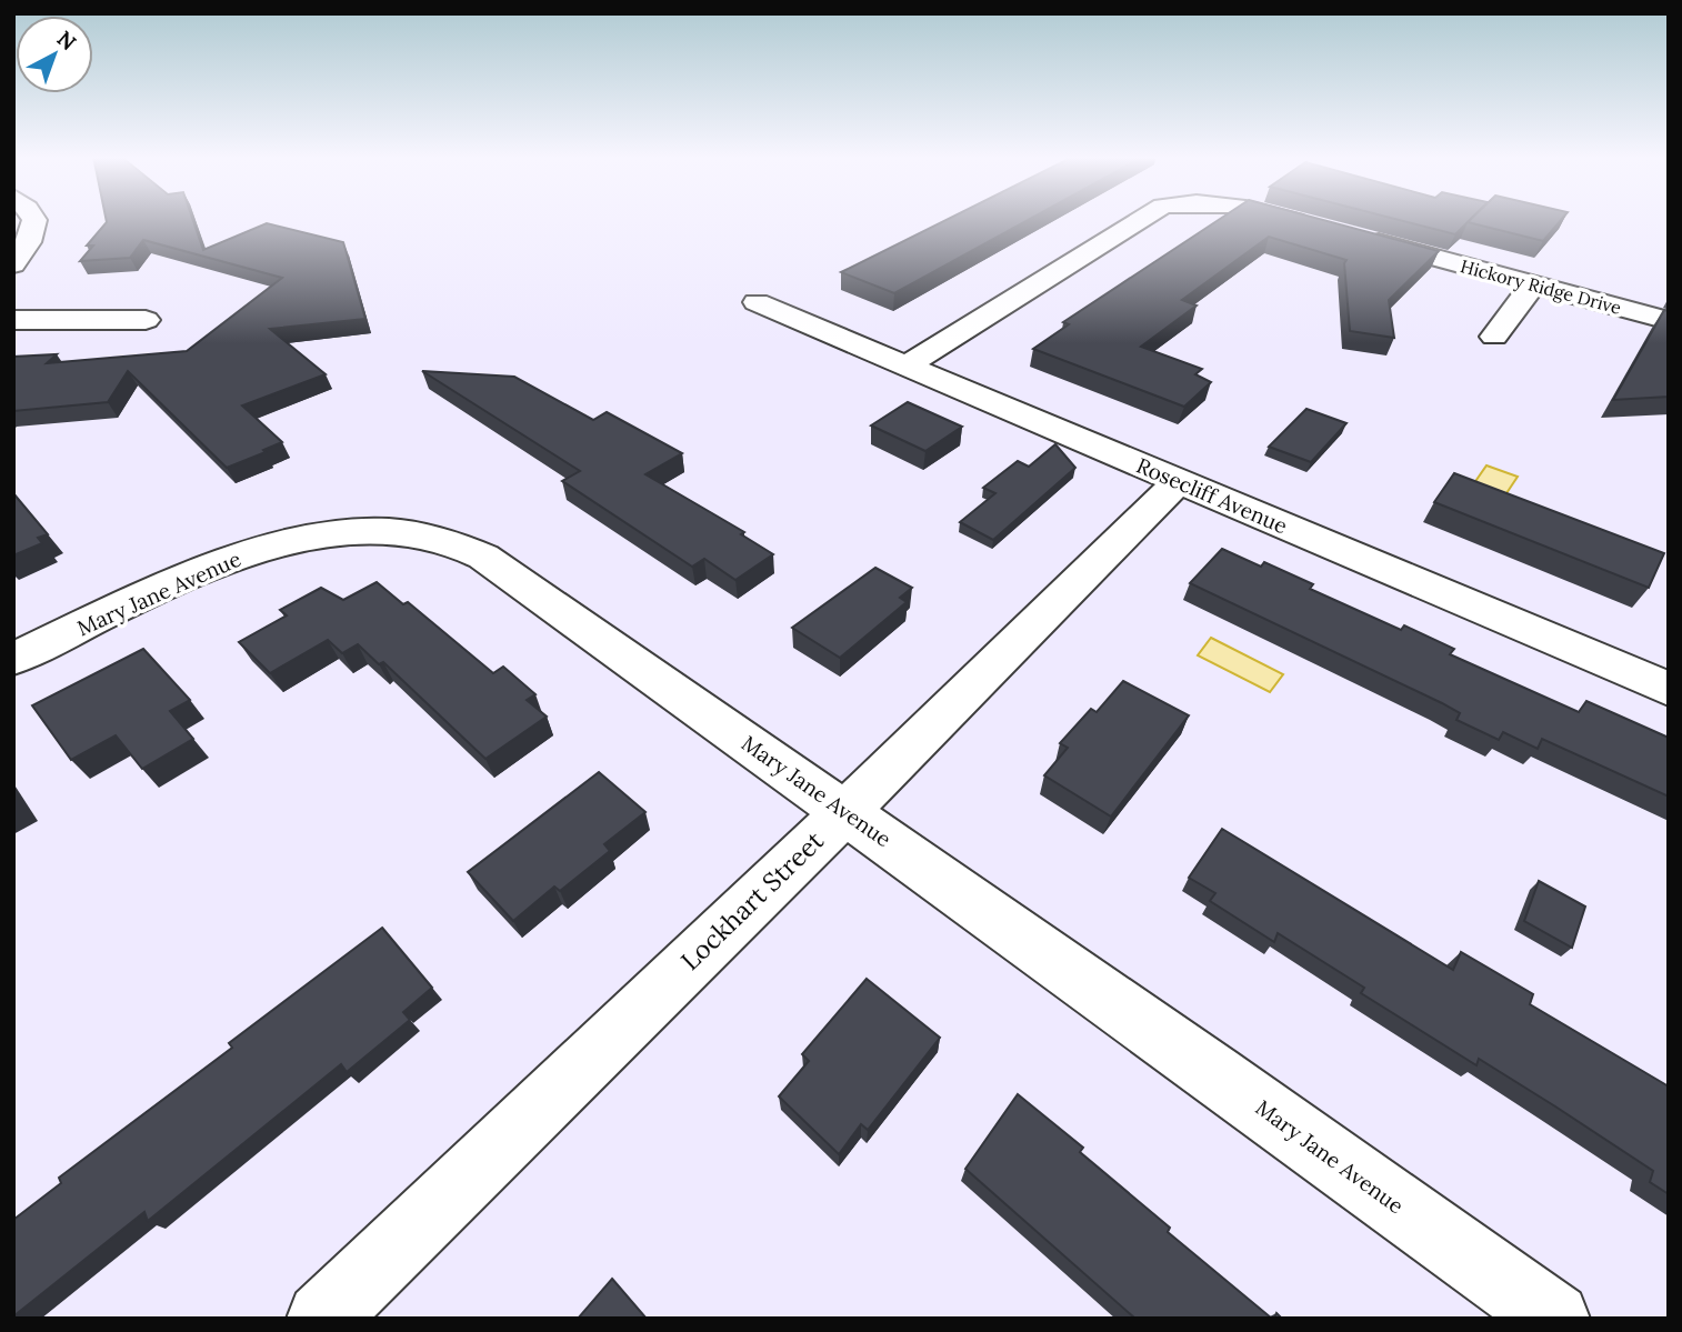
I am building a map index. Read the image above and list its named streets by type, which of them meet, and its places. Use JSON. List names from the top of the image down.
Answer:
{
  "streets": {
    "street": [
      "Hickory Ridge Drive",
      "Rosecliff Avenue",
      "Mary Jane Avenue",
      "Lockhart Street"
    ]
  },
  "crossings": [
    ["Rosecliff Avenue", "Lockhart Street"],
    ["Mary Jane Avenue", "Lockhart Street"]
  ],
  "north": "top right"
}
